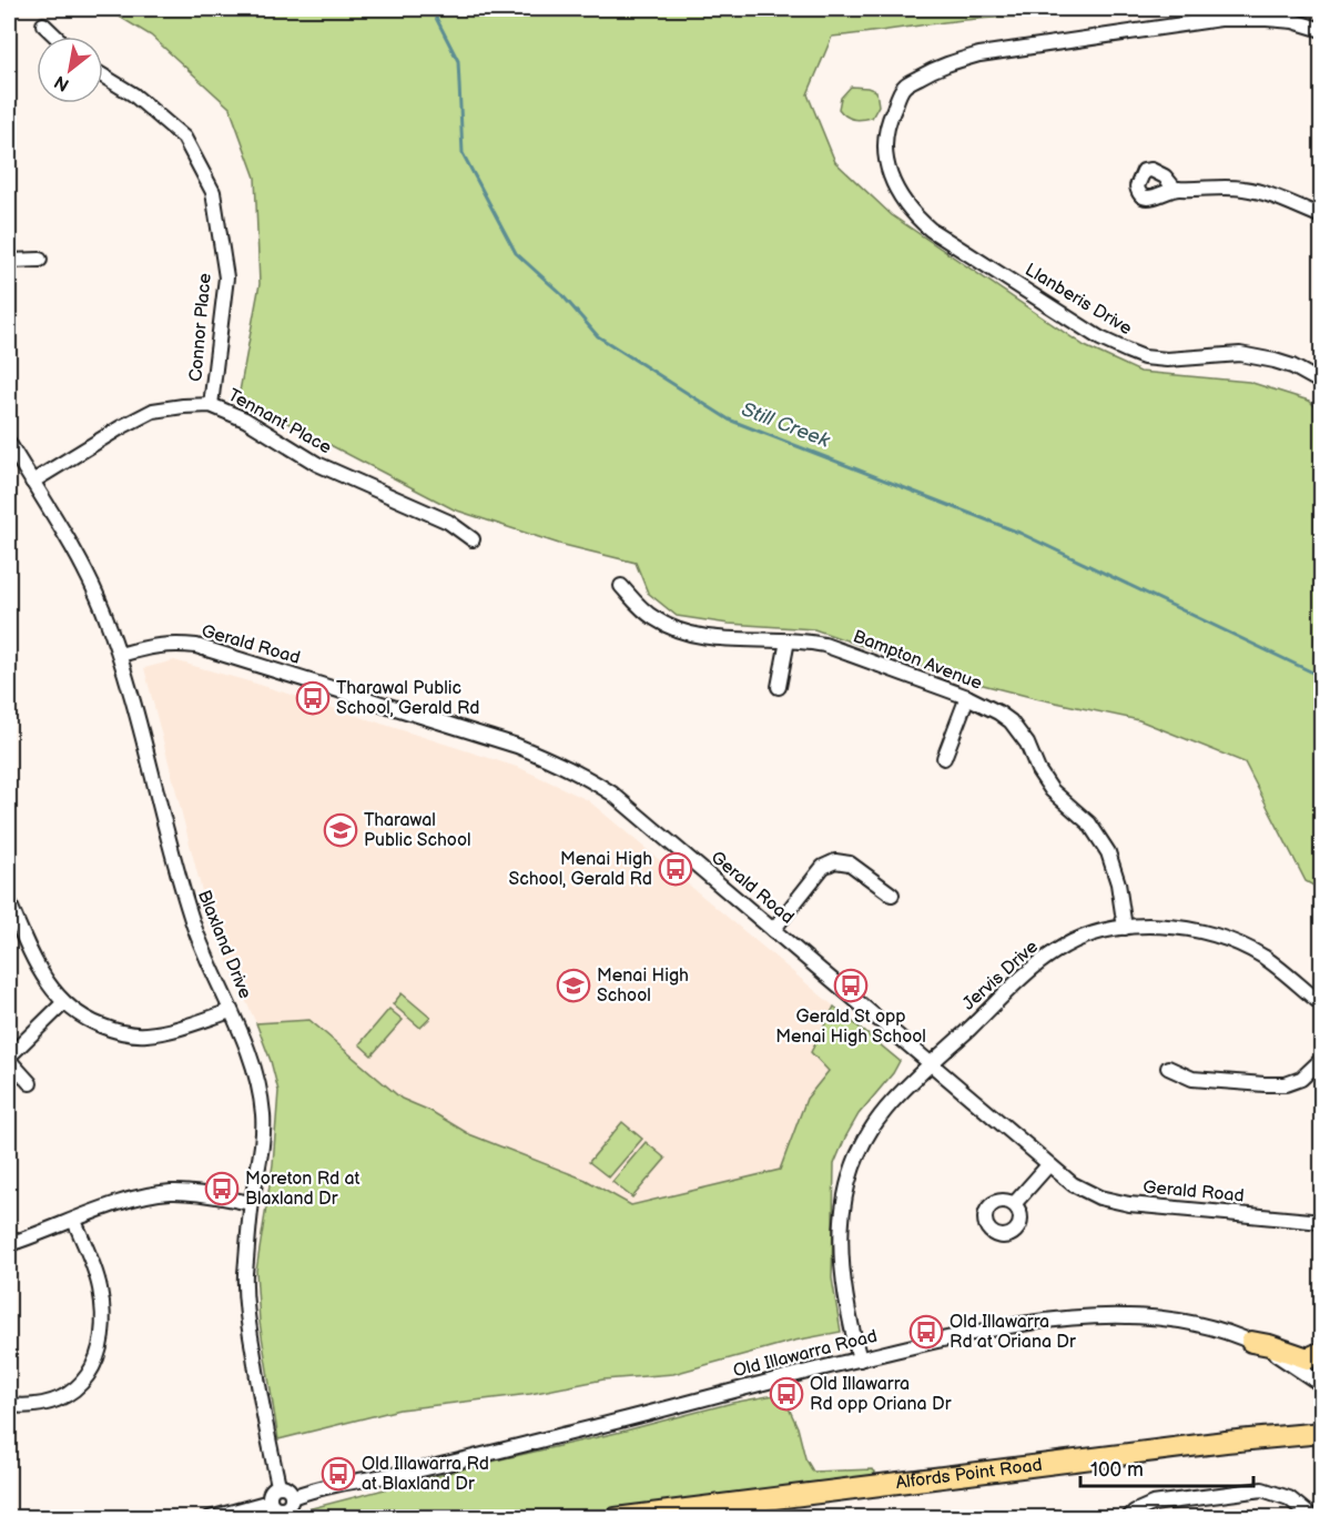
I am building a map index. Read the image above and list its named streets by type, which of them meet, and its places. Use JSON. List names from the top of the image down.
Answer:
{
  "streets": {
    "highway": ["Alfords Point Road"],
    "street": [
      "Llanberis Drive",
      "Connor Place",
      "Tennant Place",
      "Gerald Road",
      "Bampton Avenue",
      "Blaxland Drive",
      "Jervis Drive",
      "Old Illawarra Road"
    ]
  },
  "crossings": [
    ["Connor Place", "Tennant Place"],
    ["Tennant Place", "Blaxland Drive"],
    ["Gerald Road", "Blaxland Drive"],
    ["Gerald Road", "Jervis Drive"],
    ["Bampton Avenue", "Jervis Drive"],
    ["Blaxland Drive", "Old Illawarra Road"],
    ["Jervis Drive", "Old Illawarra Road"]
  ],
  "water": ["Still Creek"],
  "places": {
    "bus stop": [
      "Tharawal Public School, Gerald Rd",
      "Menai High School, Gerald Rd",
      "Gerald St opp Menai High School",
      "Moreton Rd at Blaxland Dr",
      "Old Illawarra Rd at Oriana Dr",
      "Old Illawarra Rd opp Oriana Dr",
      "Old Illawarra Rd at Blaxland Dr"
    ],
    "school or university": ["Tharawal Public School", "Menai High School"]
  },
  "scale_bar": "100 m",
  "north": "bottom left"
}
